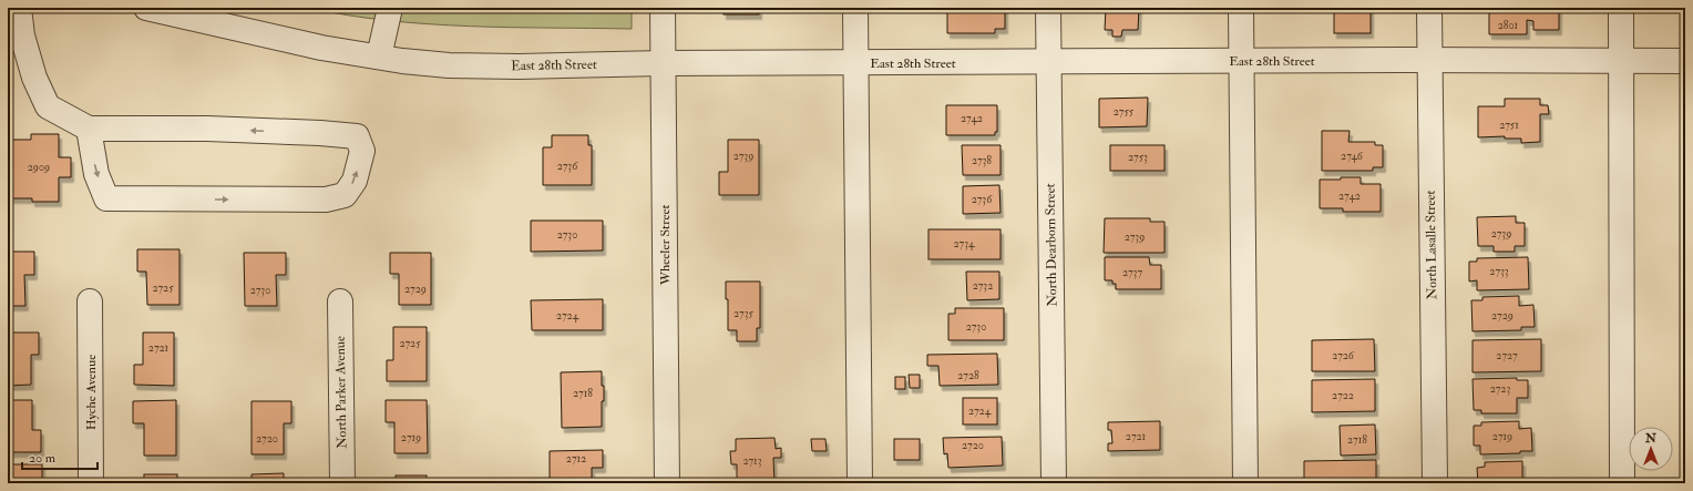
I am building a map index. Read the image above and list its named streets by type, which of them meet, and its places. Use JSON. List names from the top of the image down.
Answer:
{
  "streets": {
    "street": [
      "East 28th Street",
      "Wheeler Street",
      "North Dearborn Street",
      "North Lasalle Street",
      "Hyche Avenue",
      "North Parker Avenue"
    ]
  },
  "crossings": [
    ["East 28th Street", "Wheeler Street"],
    ["East 28th Street", "North Dearborn Street"],
    ["East 28th Street", "North Lasalle Street"]
  ],
  "house_numbers": [
    "2801",
    "2755",
    "2742",
    "2751",
    "2739",
    "2746",
    "2753",
    "2738",
    "2736",
    "2909",
    "2742",
    "2736",
    "2739",
    "2730",
    "2739",
    "2734",
    "2733",
    "2737",
    "2732",
    "2725",
    "2729",
    "2730",
    "2735",
    "2724",
    "2729",
    "2730",
    "2725",
    "2721",
    "2726",
    "2727",
    "2728",
    "2723",
    "2718",
    "2722",
    "2724",
    "2721",
    "2719",
    "2719",
    "2720",
    "2718",
    "2720",
    "2712",
    "2713"
  ],
  "scale_bar": "20 m",
  "north": "top"
}
